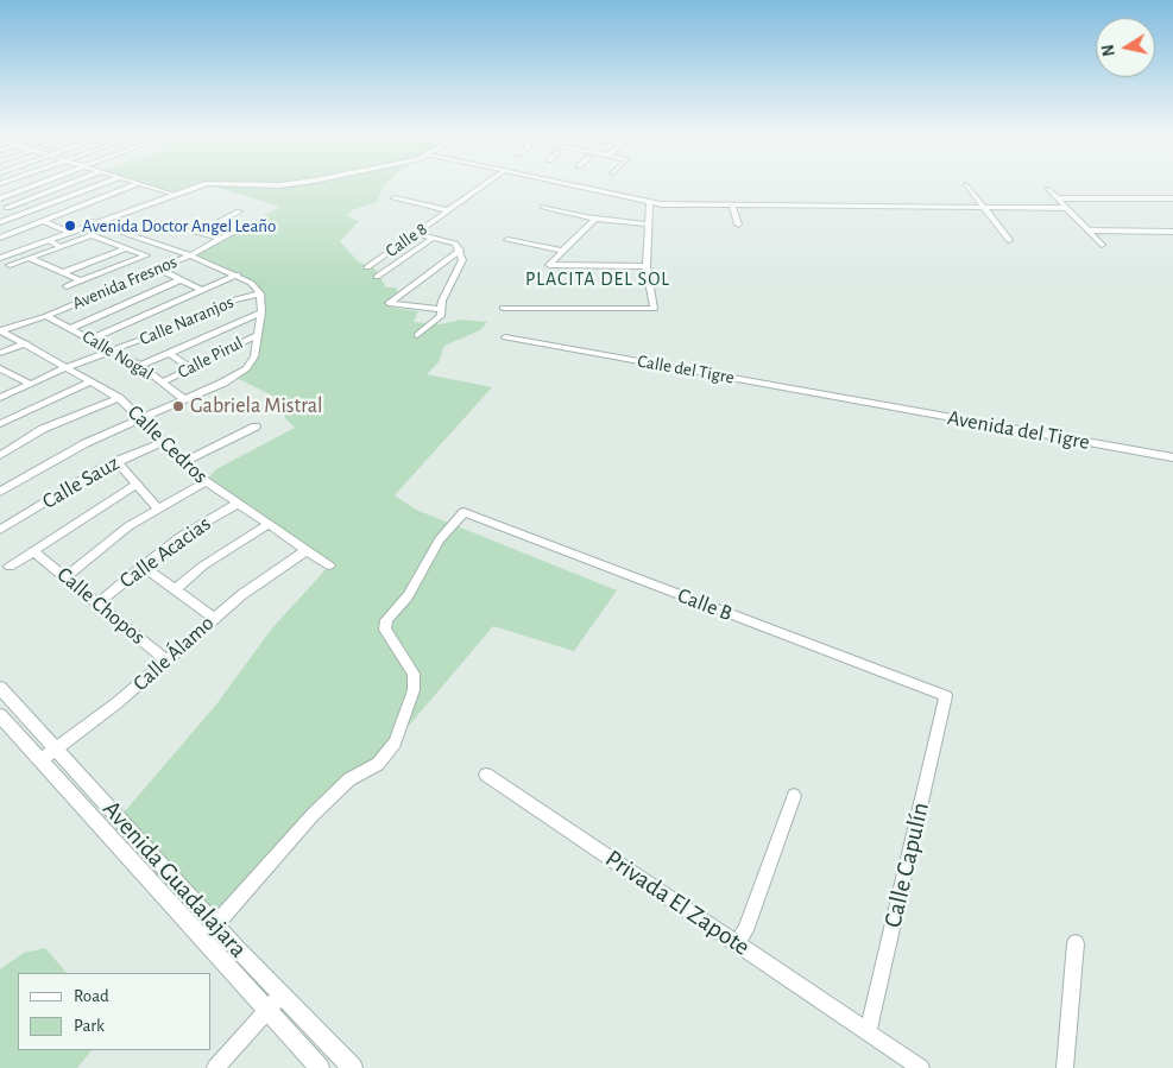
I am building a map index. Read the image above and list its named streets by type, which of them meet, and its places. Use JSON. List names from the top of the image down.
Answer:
{
  "streets": {
    "street": [
      "Calle 8",
      "Avenida Fresnos",
      "Calle Naranjos",
      "Calle Nogal",
      "Calle Pirul",
      "Calle del Tigre",
      "Avenida del Tigre",
      "Calle Cedros",
      "Calle Sauz",
      "Calle Acacias",
      "Calle B",
      "Calle Chopos",
      "Calle Álamo",
      "Calle Capulín",
      "Avenida Guadalajara",
      "Privada El Zapote"
    ]
  },
  "crossings": [
    ["Avenida Fresnos", "Calle Nogal"],
    ["Avenida Fresnos", "Calle Cedros"],
    ["Calle Naranjos", "Calle Nogal"],
    ["Calle Naranjos", "Calle Cedros"],
    ["Calle Nogal", "Calle Pirul"],
    ["Calle del Tigre", "Avenida del Tigre"],
    ["Calle Cedros", "Calle Sauz"],
    ["Calle Cedros", "Calle Acacias"],
    ["Calle Cedros", "Calle Álamo"],
    ["Calle Acacias", "Calle Chopos"],
    ["Calle B", "Calle Capulín"],
    ["Calle B", "Avenida Guadalajara"],
    ["Calle Chopos", "Calle Álamo"],
    ["Calle Álamo", "Avenida Guadalajara"],
    ["Calle Capulín", "Privada El Zapote"]
  ],
  "districts": ["PLACITA DEL SOL"],
  "places": ["Avenida Doctor Angel Leaño", "Gabriela Mistral"],
  "legend": ["Road", "Park"],
  "north": "left"
}
